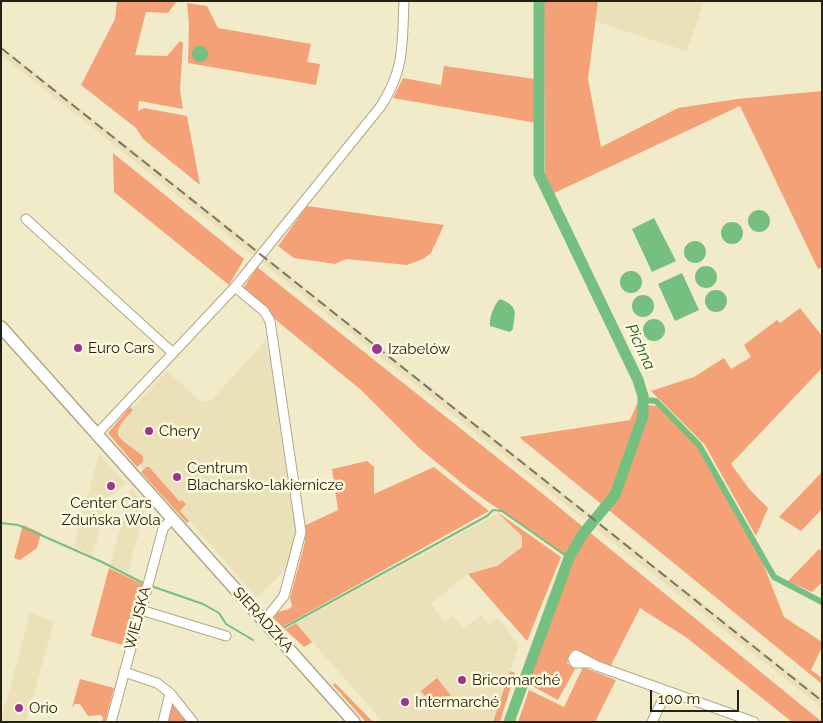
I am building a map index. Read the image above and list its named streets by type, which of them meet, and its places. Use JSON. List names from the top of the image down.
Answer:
{
  "streets": {
    "main road": ["SIERADZKA"],
    "street": ["WIEJSKA"]
  },
  "crossings": [
    ["WIEJSKA", "SIERADZKA"]
  ],
  "water": ["Pichna"],
  "places": [
    "Euro Cars",
    "Izabelów",
    "Chery",
    "Centrum Blacharsko-lakiernicze",
    "Center Cars Zduńska Wola",
    "Bricomarché",
    "Intermarché",
    "Orio"
  ],
  "scale_bar": "100 m"
}
